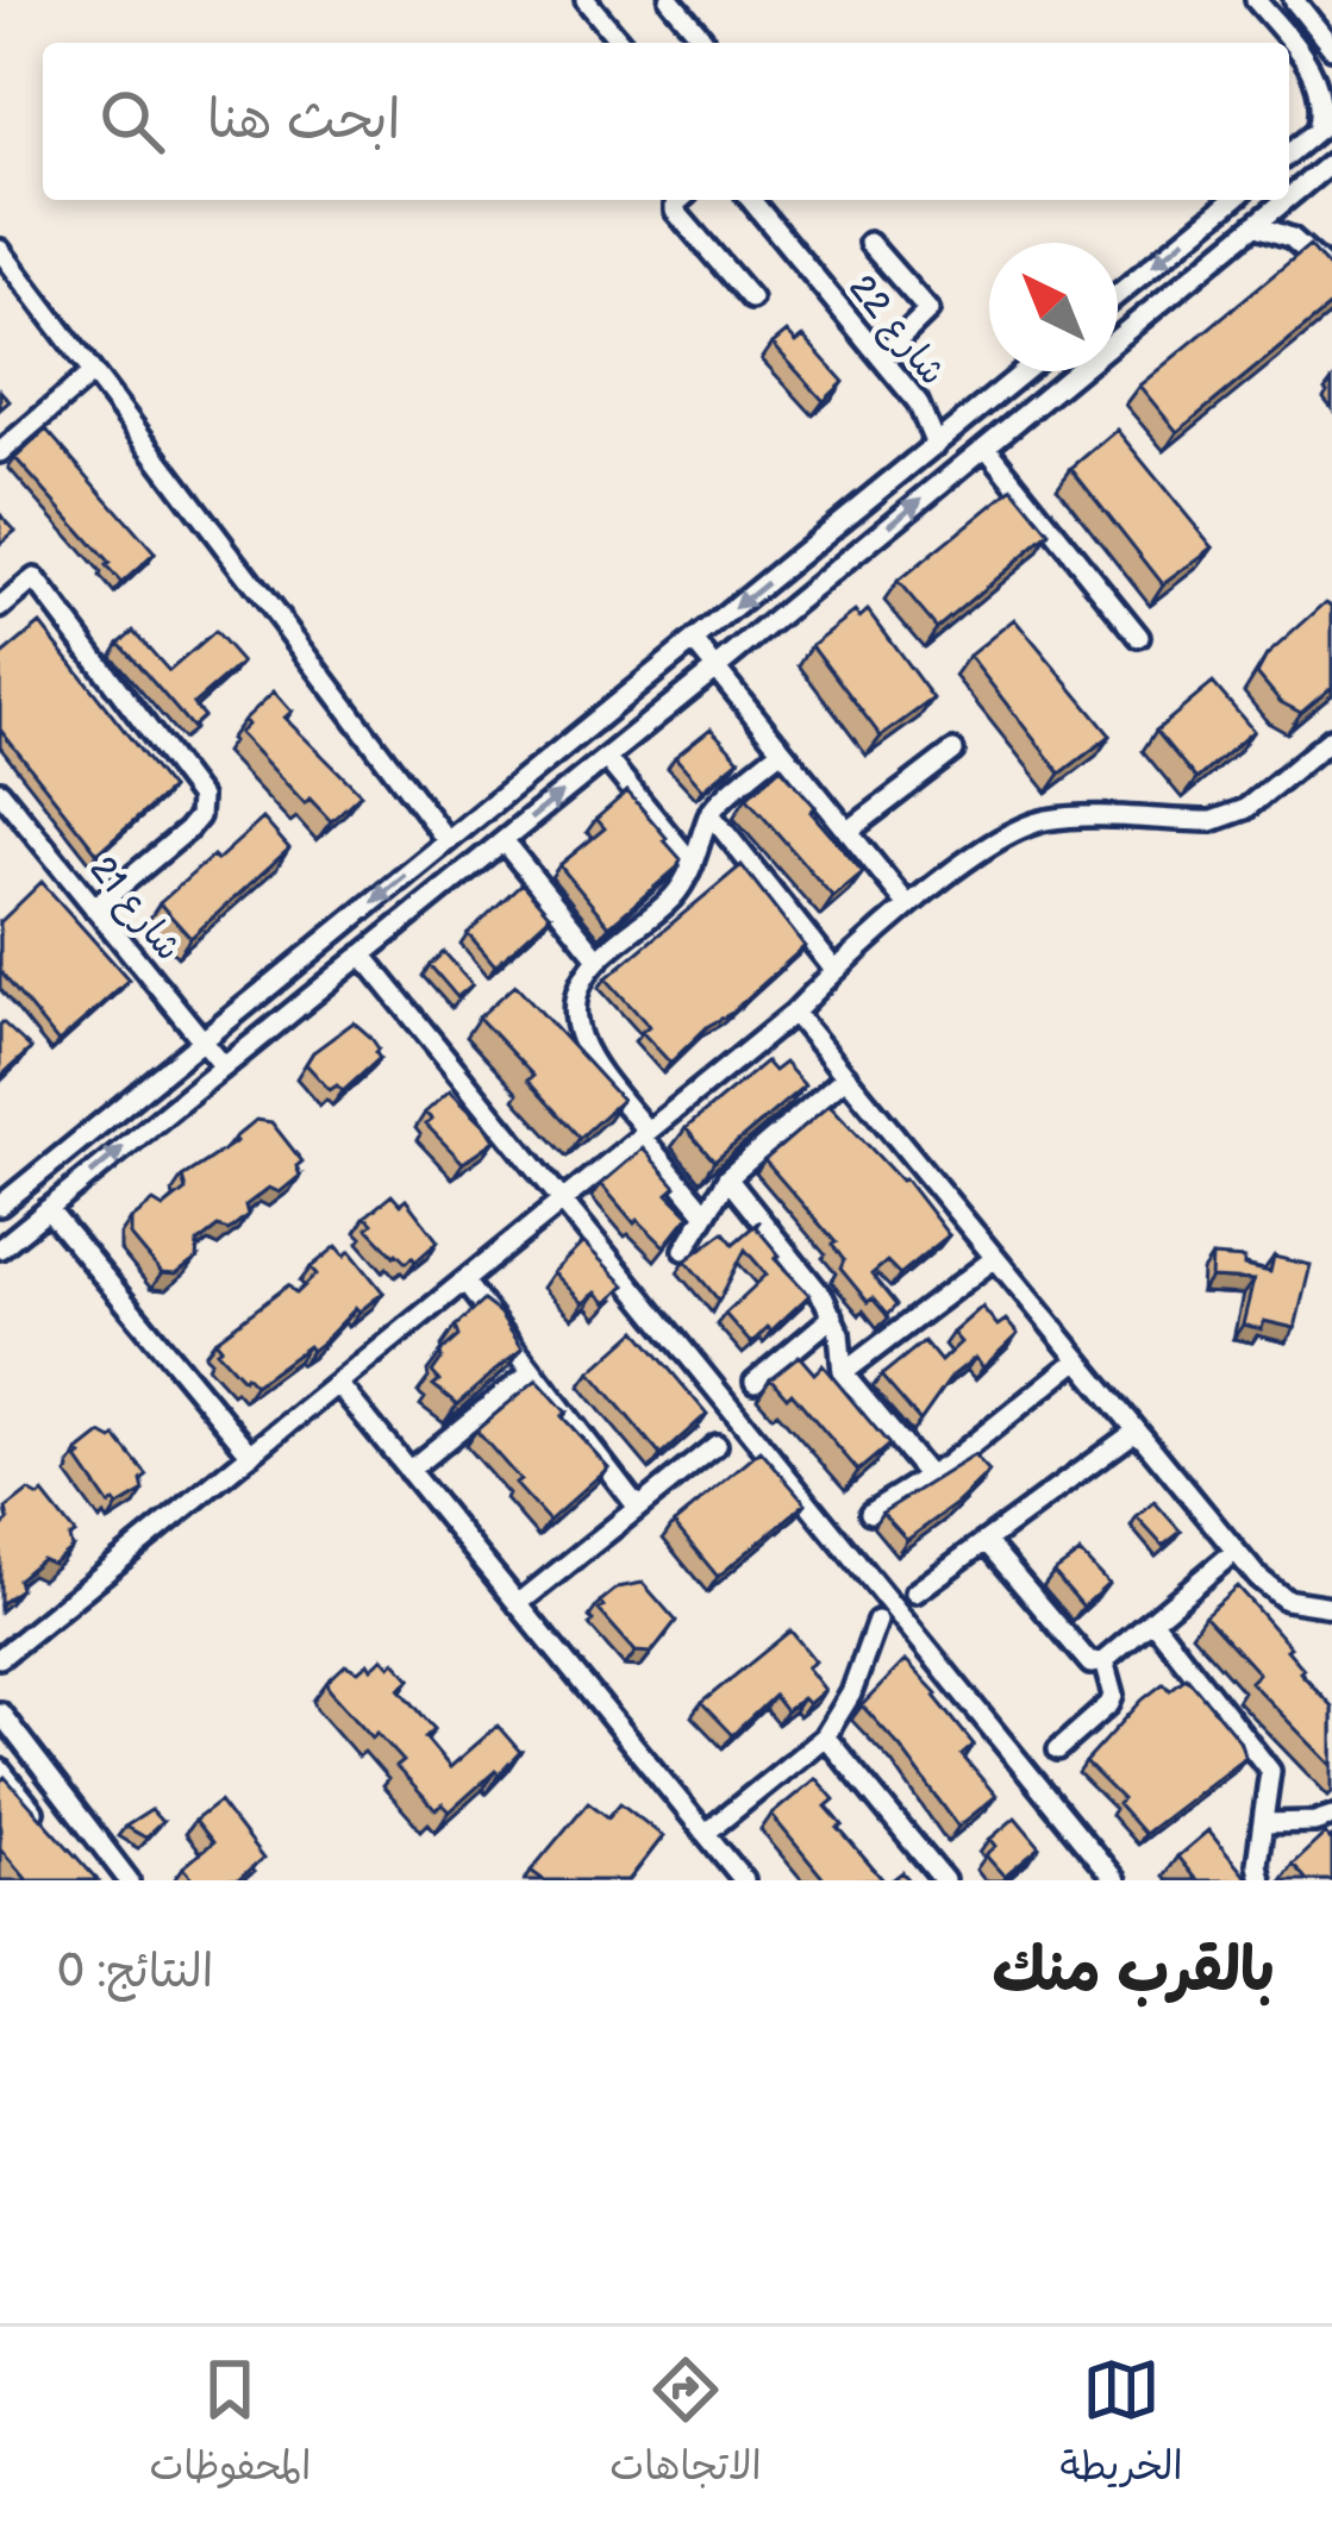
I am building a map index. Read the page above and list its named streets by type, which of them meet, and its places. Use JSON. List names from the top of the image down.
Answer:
{
  "streets": {
    "street": ["شارع 22", "شارع 21"]
  },
  "north": "top left",
  "page": {
    "search": "ابحث هنا",
    "heading": ["بالقرب منك", "النتائج: 0"],
    "nav": ["الخريطة", "الاتجاهات", "المحفوظات"]
  }
}
